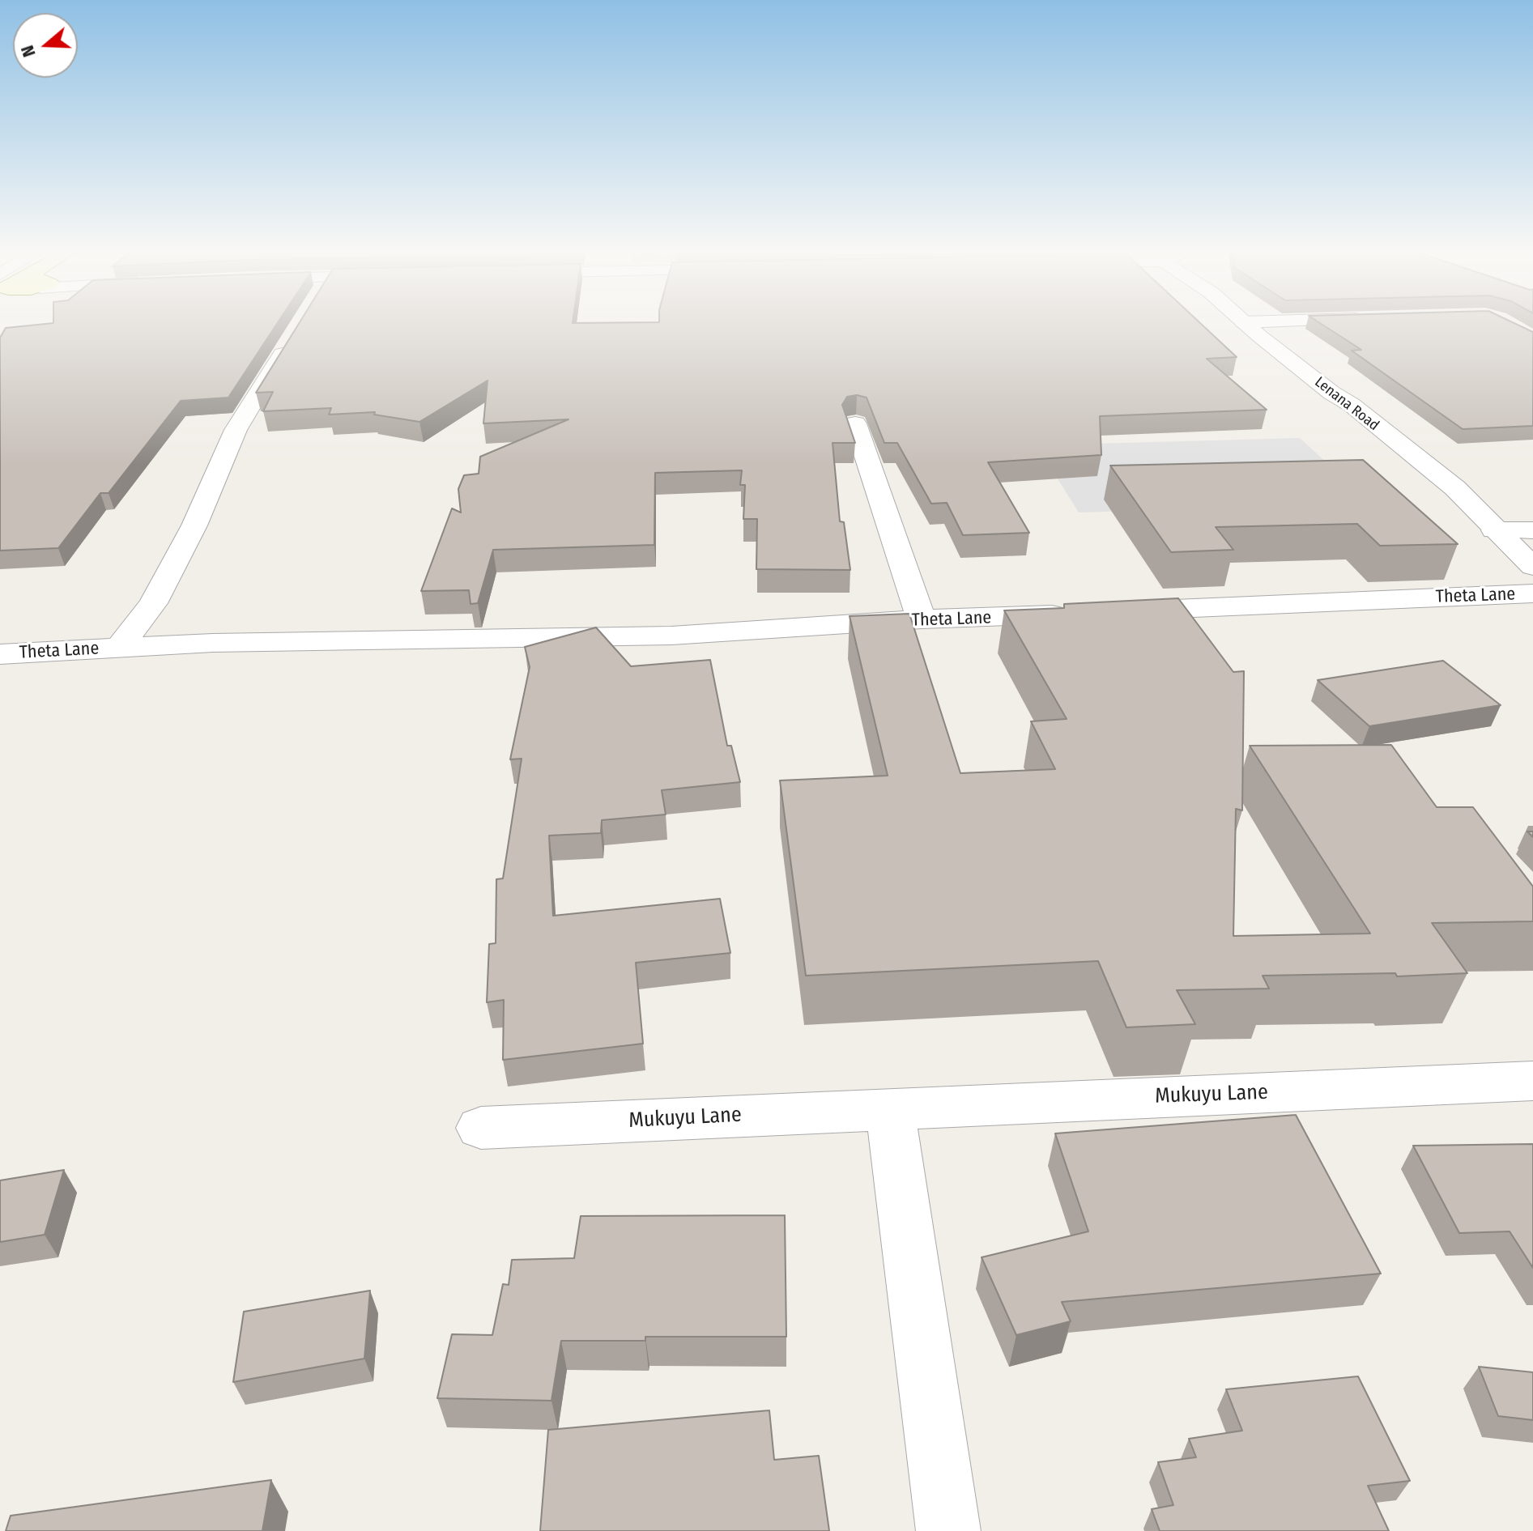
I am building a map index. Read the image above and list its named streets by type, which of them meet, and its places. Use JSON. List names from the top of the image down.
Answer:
{
  "streets": {
    "street": ["Lenana Road", "Theta Lane", "Mukuyu Lane"]
  },
  "north": "left"
}
